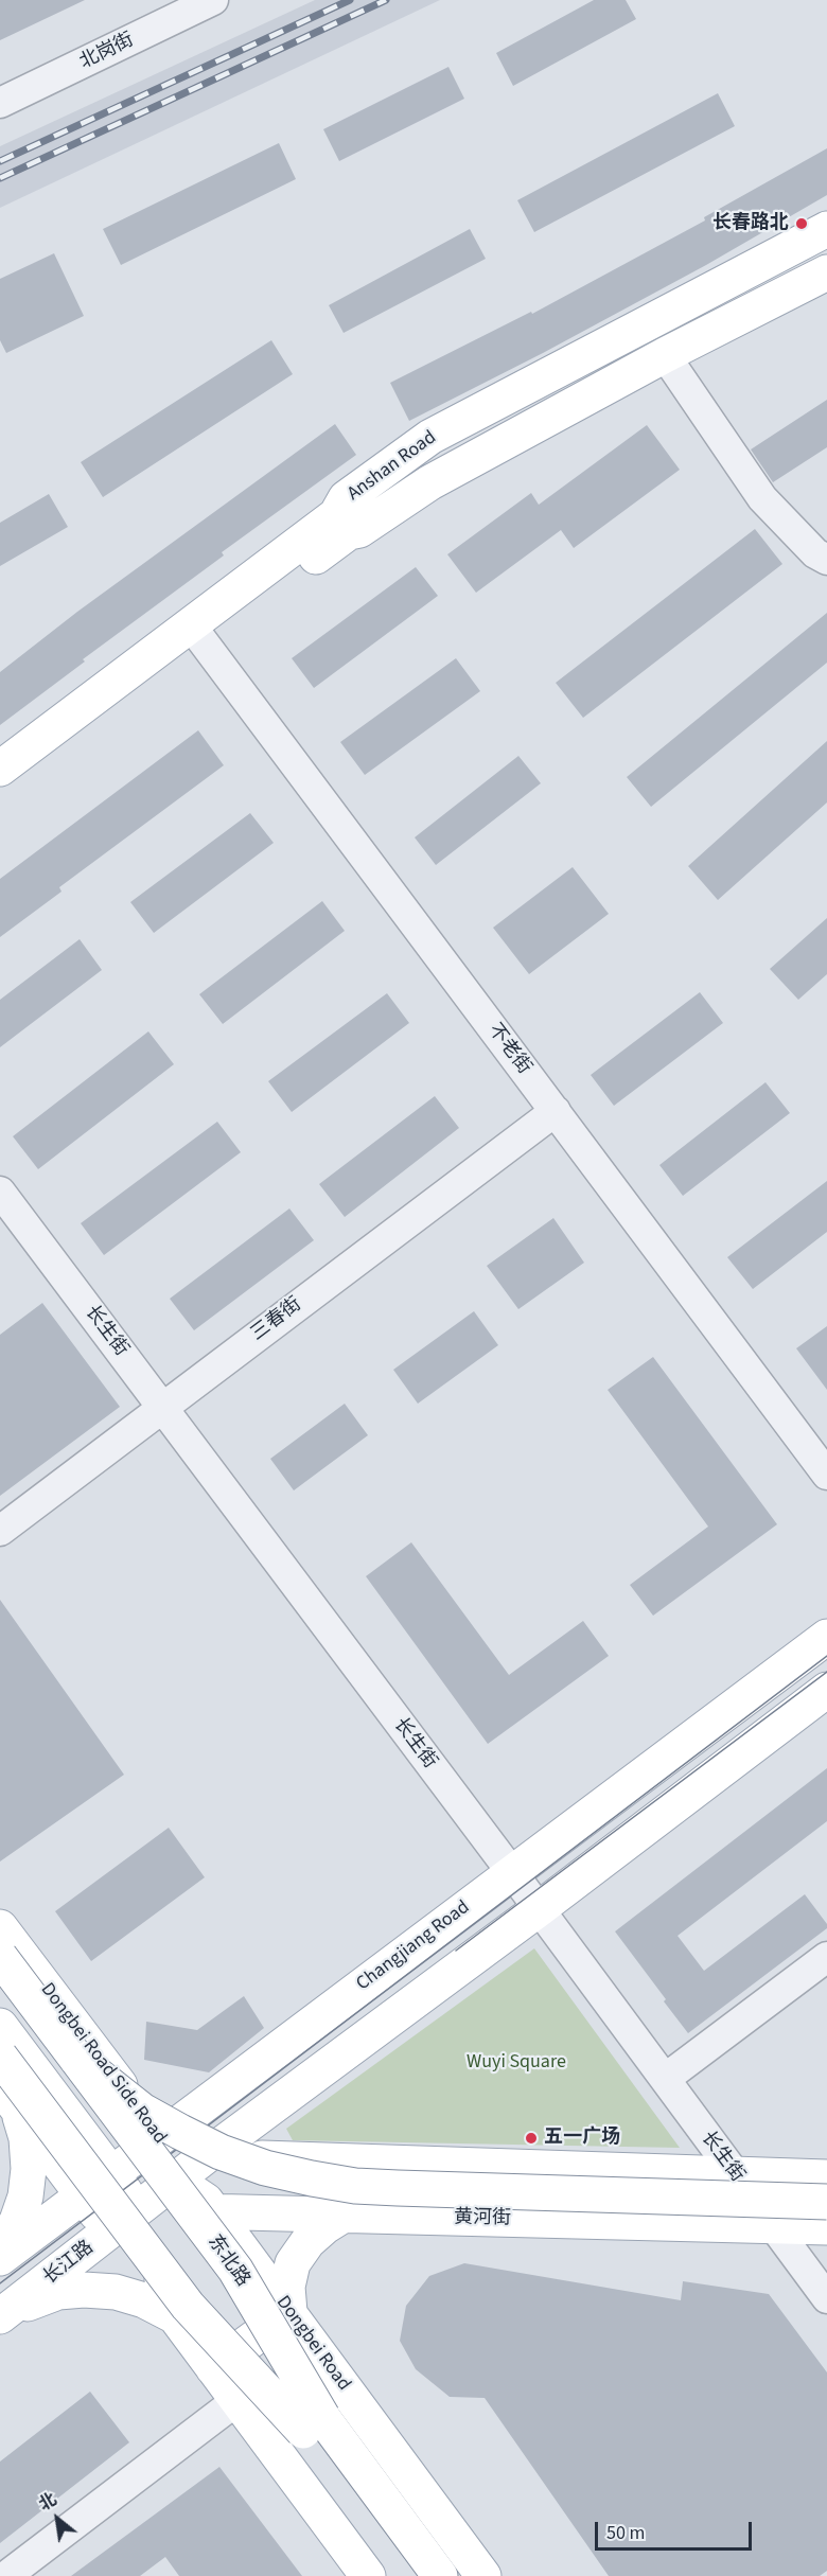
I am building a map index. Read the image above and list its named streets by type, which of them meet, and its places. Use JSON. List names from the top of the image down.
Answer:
{
  "streets": {
    "main road": [
      "Anshan Road",
      "Changjiang Road",
      "Dongbei Road Side Road",
      "黄河街",
      "东北路",
      "长江路",
      "Dongbei Road"
    ],
    "street": [
      "北岗街",
      "不老街",
      "三春街",
      "长生街"
    ]
  },
  "crossings": [
    ["Anshan Road", "不老街"],
    ["不老街", "三春街"],
    ["三春街", "长生街"],
    ["长生街", "Changjiang Road"],
    ["长生街", "黄河街"],
    ["Changjiang Road", "Dongbei Road Side Road"],
    ["Changjiang Road", "黄河街"],
    ["Changjiang Road", "长江路"],
    ["Changjiang Road", "Dongbei Road"],
    ["Dongbei Road Side Road", "Dongbei Road"],
    ["黄河街", "长江路"],
    ["黄河街", "Dongbei Road"],
    ["长江路", "Dongbei Road"]
  ],
  "parks": ["Wuyi Square"],
  "places": ["长春路北", "五一广场"],
  "scale_bar": "50 m",
  "north": "top left"
}
